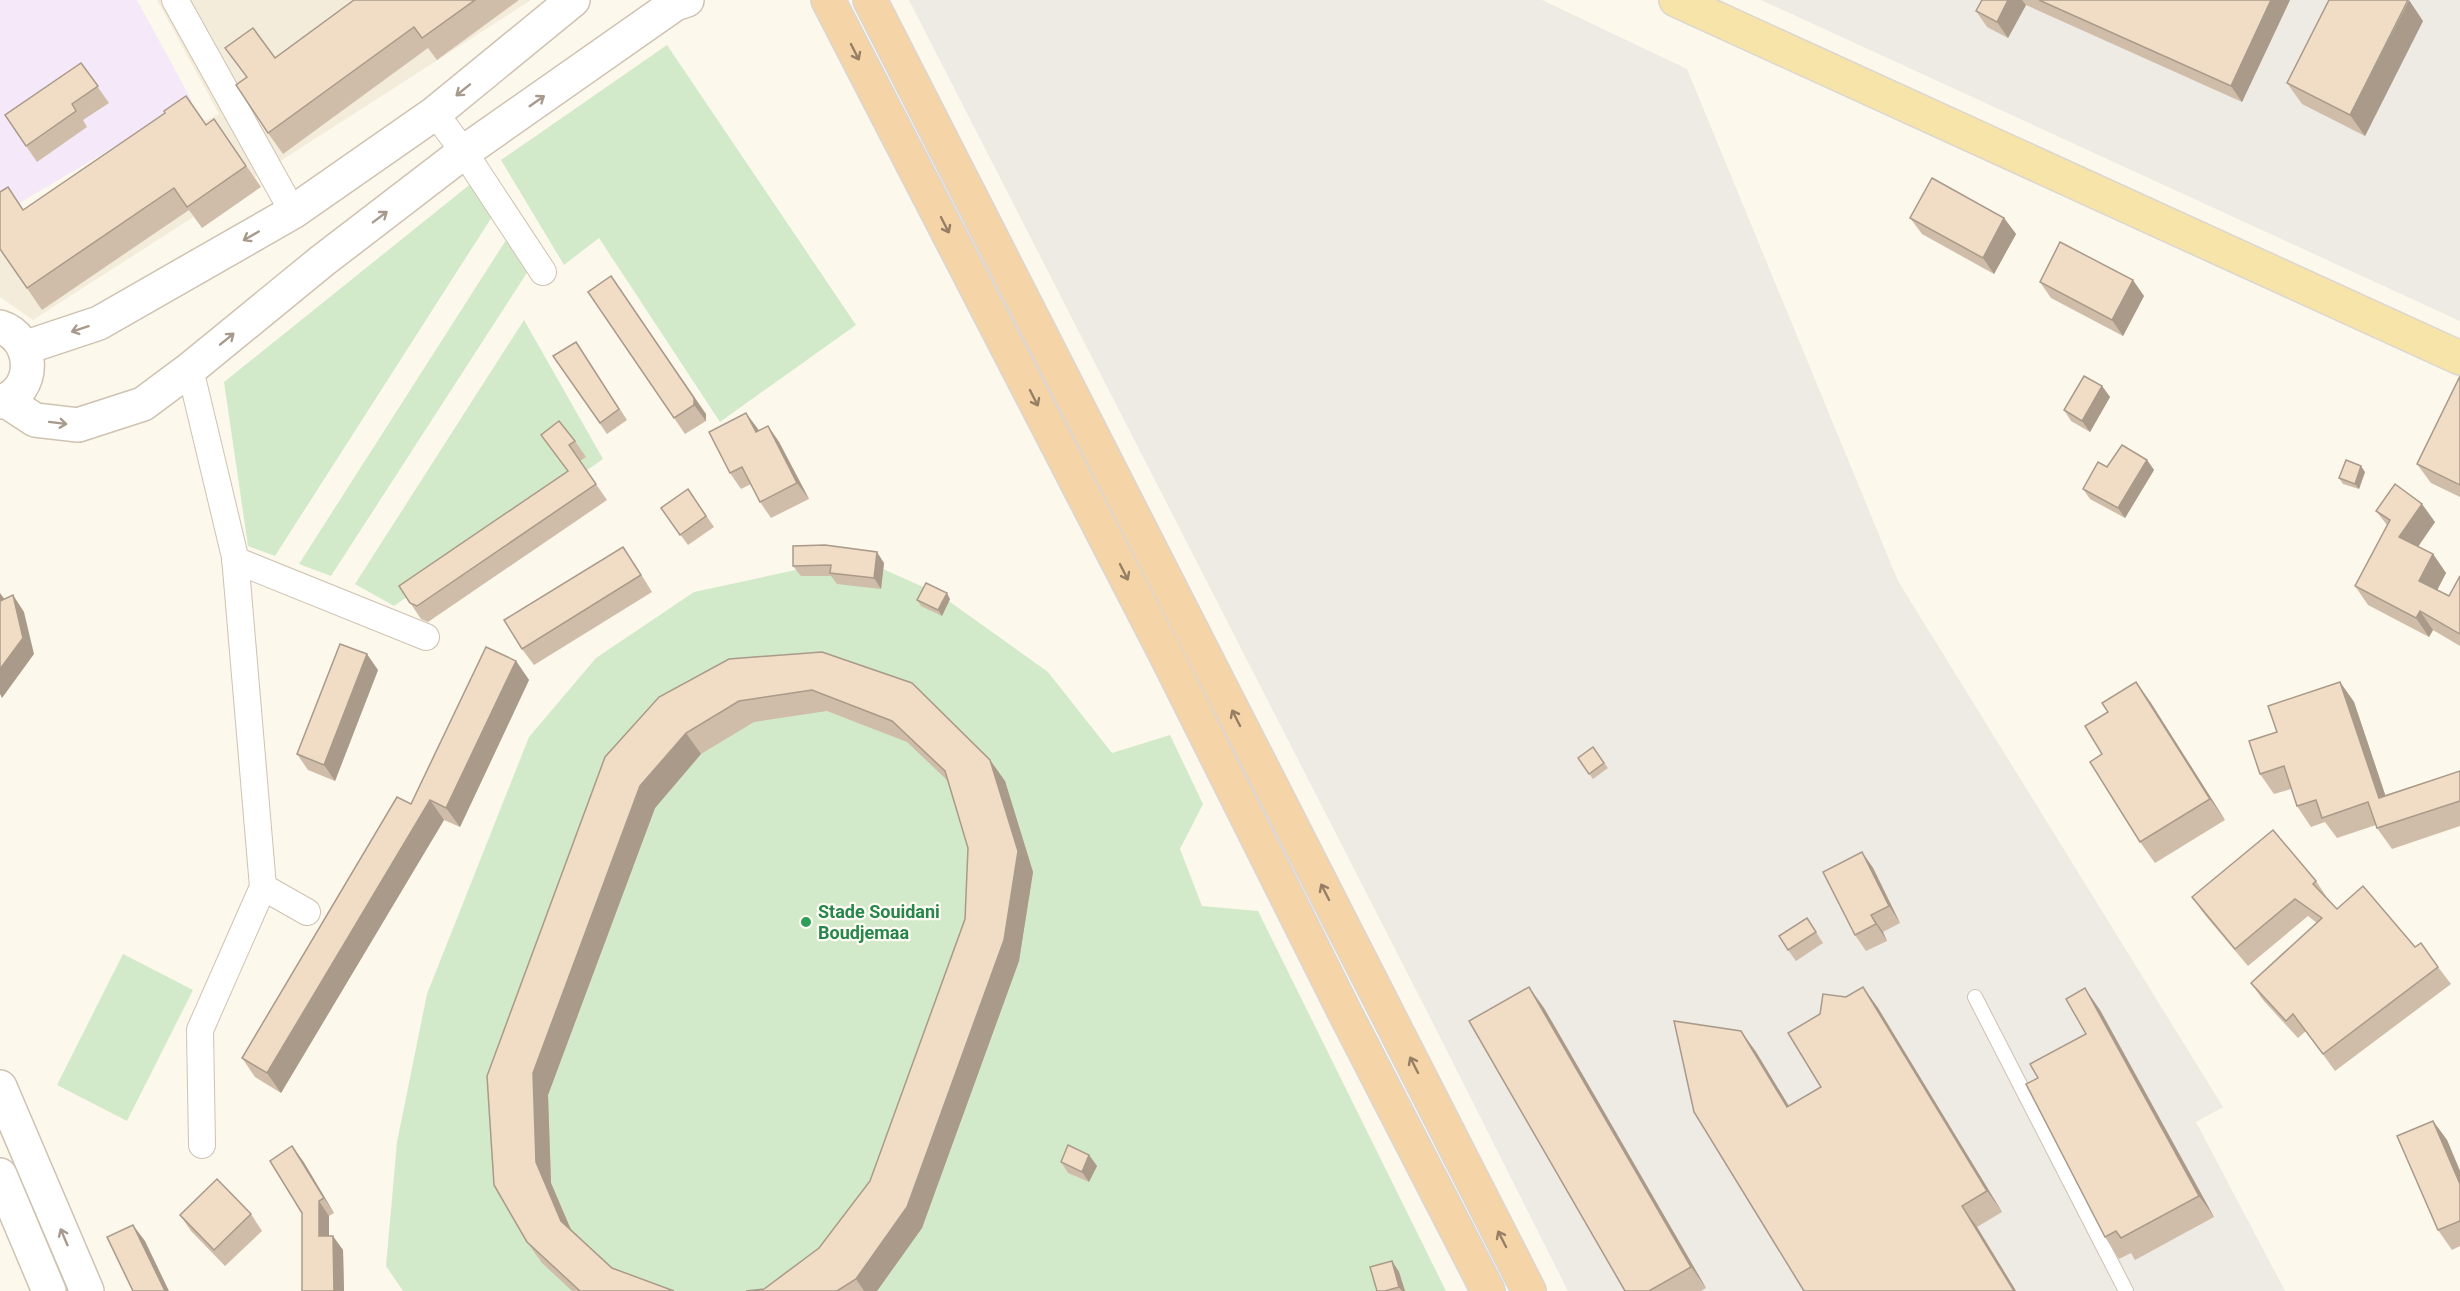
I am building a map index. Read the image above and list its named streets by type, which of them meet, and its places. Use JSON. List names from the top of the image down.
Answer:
{
  "places": ["Stade Souidani Boudjemaa"]
}
